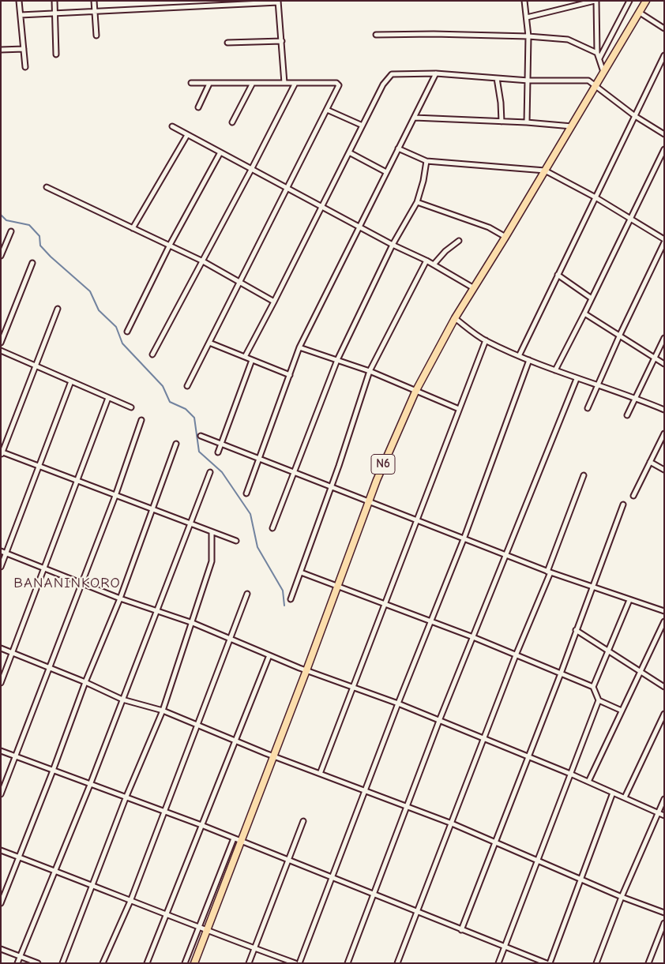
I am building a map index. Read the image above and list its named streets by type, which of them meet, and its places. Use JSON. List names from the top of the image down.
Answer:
{
  "streets": {
    "highway": ["N6"]
  },
  "districts": ["BANANINKORO"]
}
